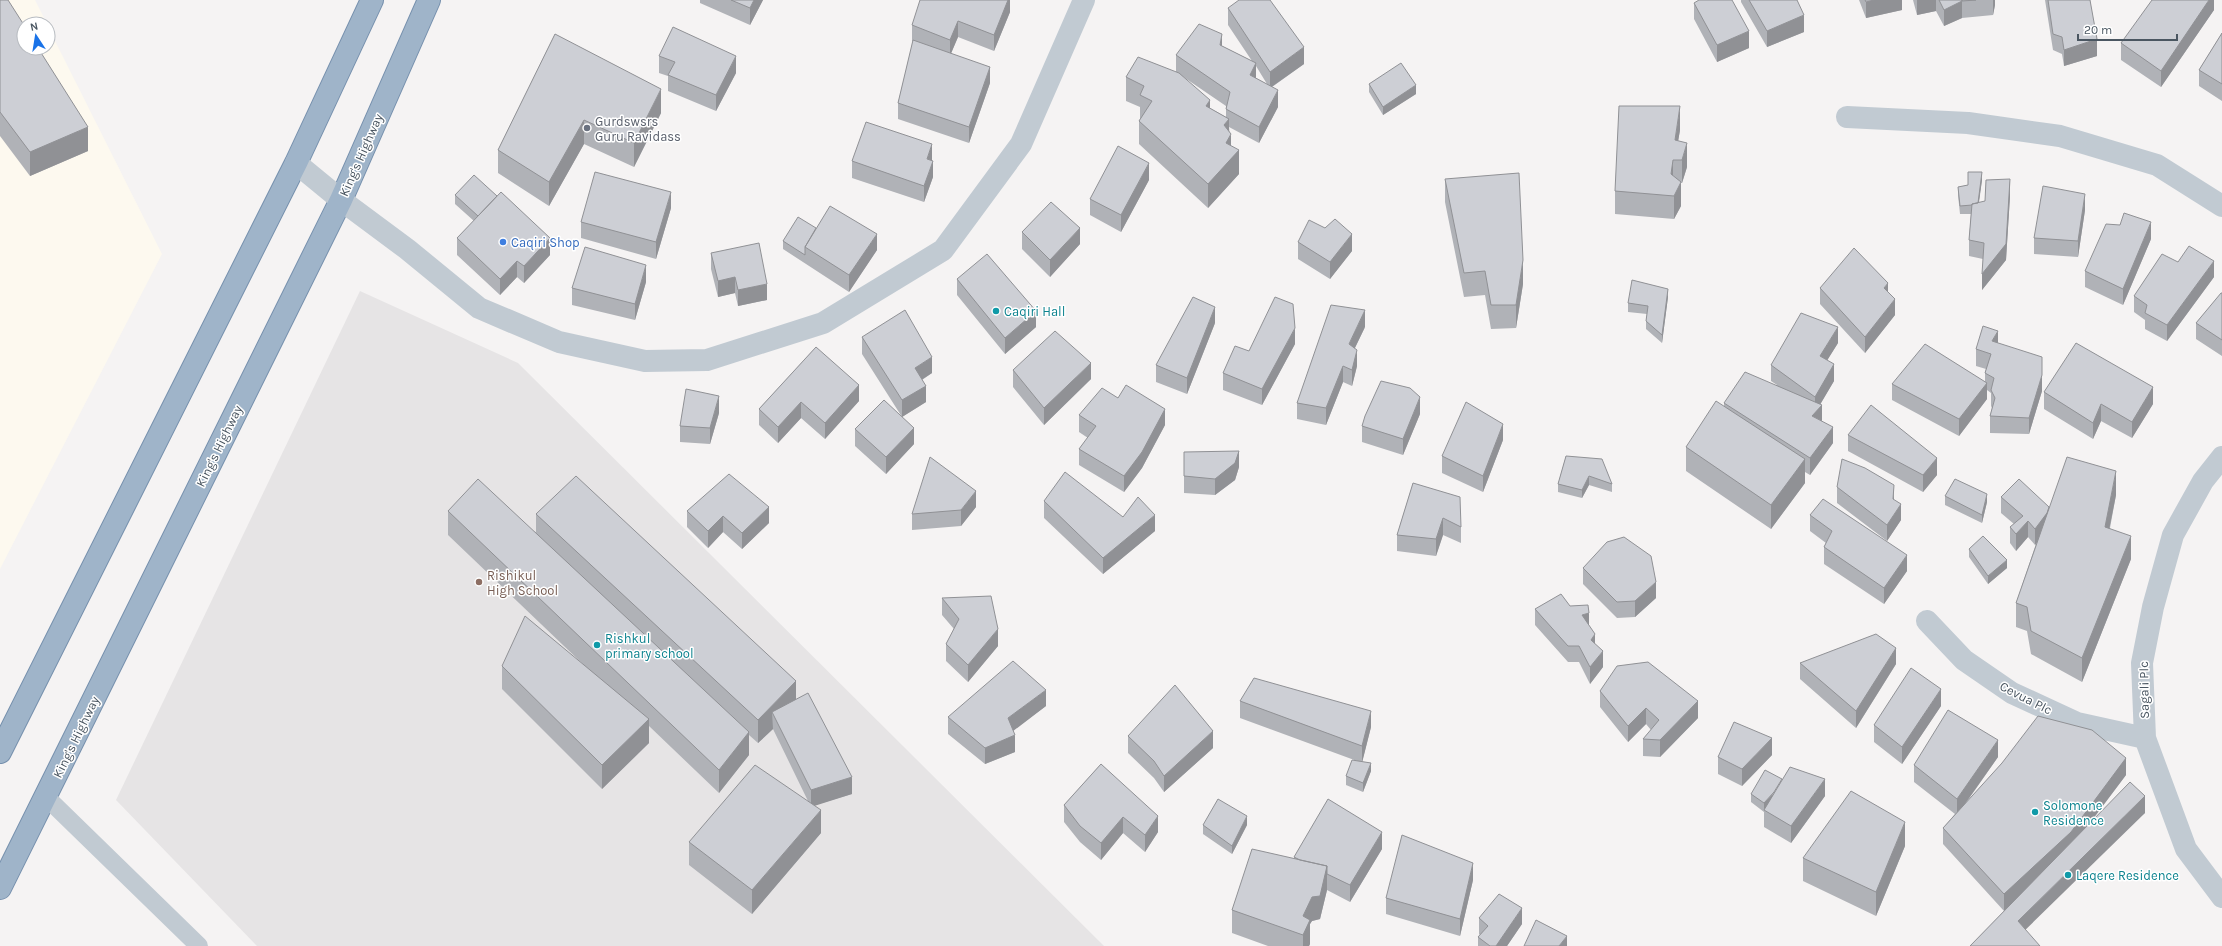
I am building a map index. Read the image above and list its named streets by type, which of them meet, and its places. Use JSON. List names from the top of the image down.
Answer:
{
  "streets": {
    "highway": ["King's Highway"],
    "street": ["Sagali Plc", "Cevua Plc"]
  },
  "crossings": [
    ["Sagali Plc", "Cevua Plc"]
  ],
  "places": [
    "Gurdswsrs Guru Ravidass",
    "Caqiri Shop",
    "Caqiri Hall",
    "Rishikul High School",
    "Rishkul primary school",
    "Solomone Residence",
    "Laqere Residence"
  ],
  "scale_bar": "20 m",
  "north": "top"
}
